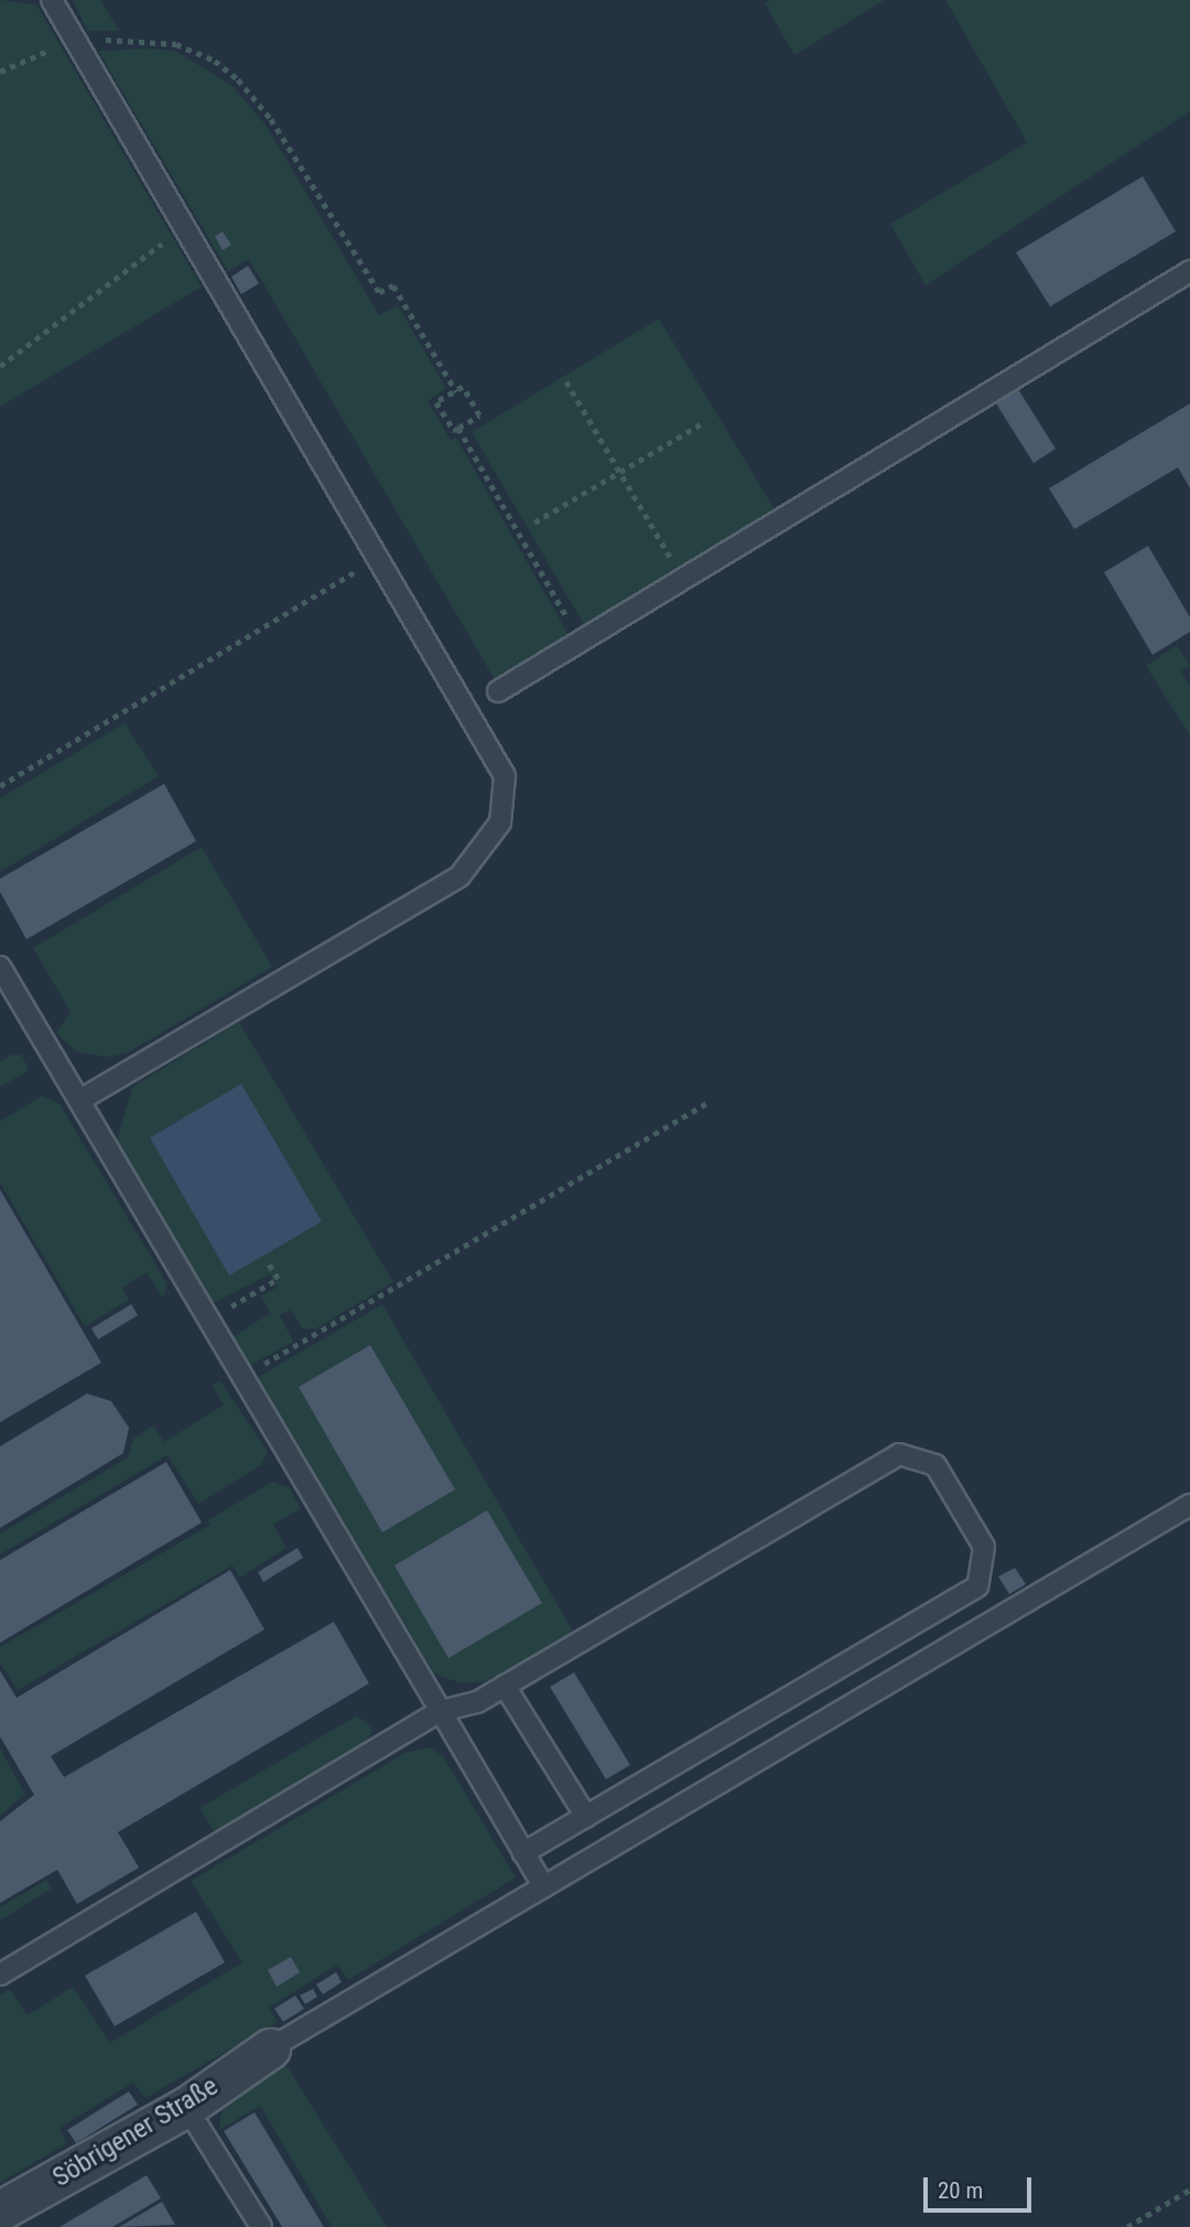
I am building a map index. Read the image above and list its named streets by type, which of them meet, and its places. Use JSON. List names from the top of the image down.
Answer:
{
  "streets": {
    "street": ["Söbrigener Straße"]
  },
  "scale_bar": "20 m"
}
